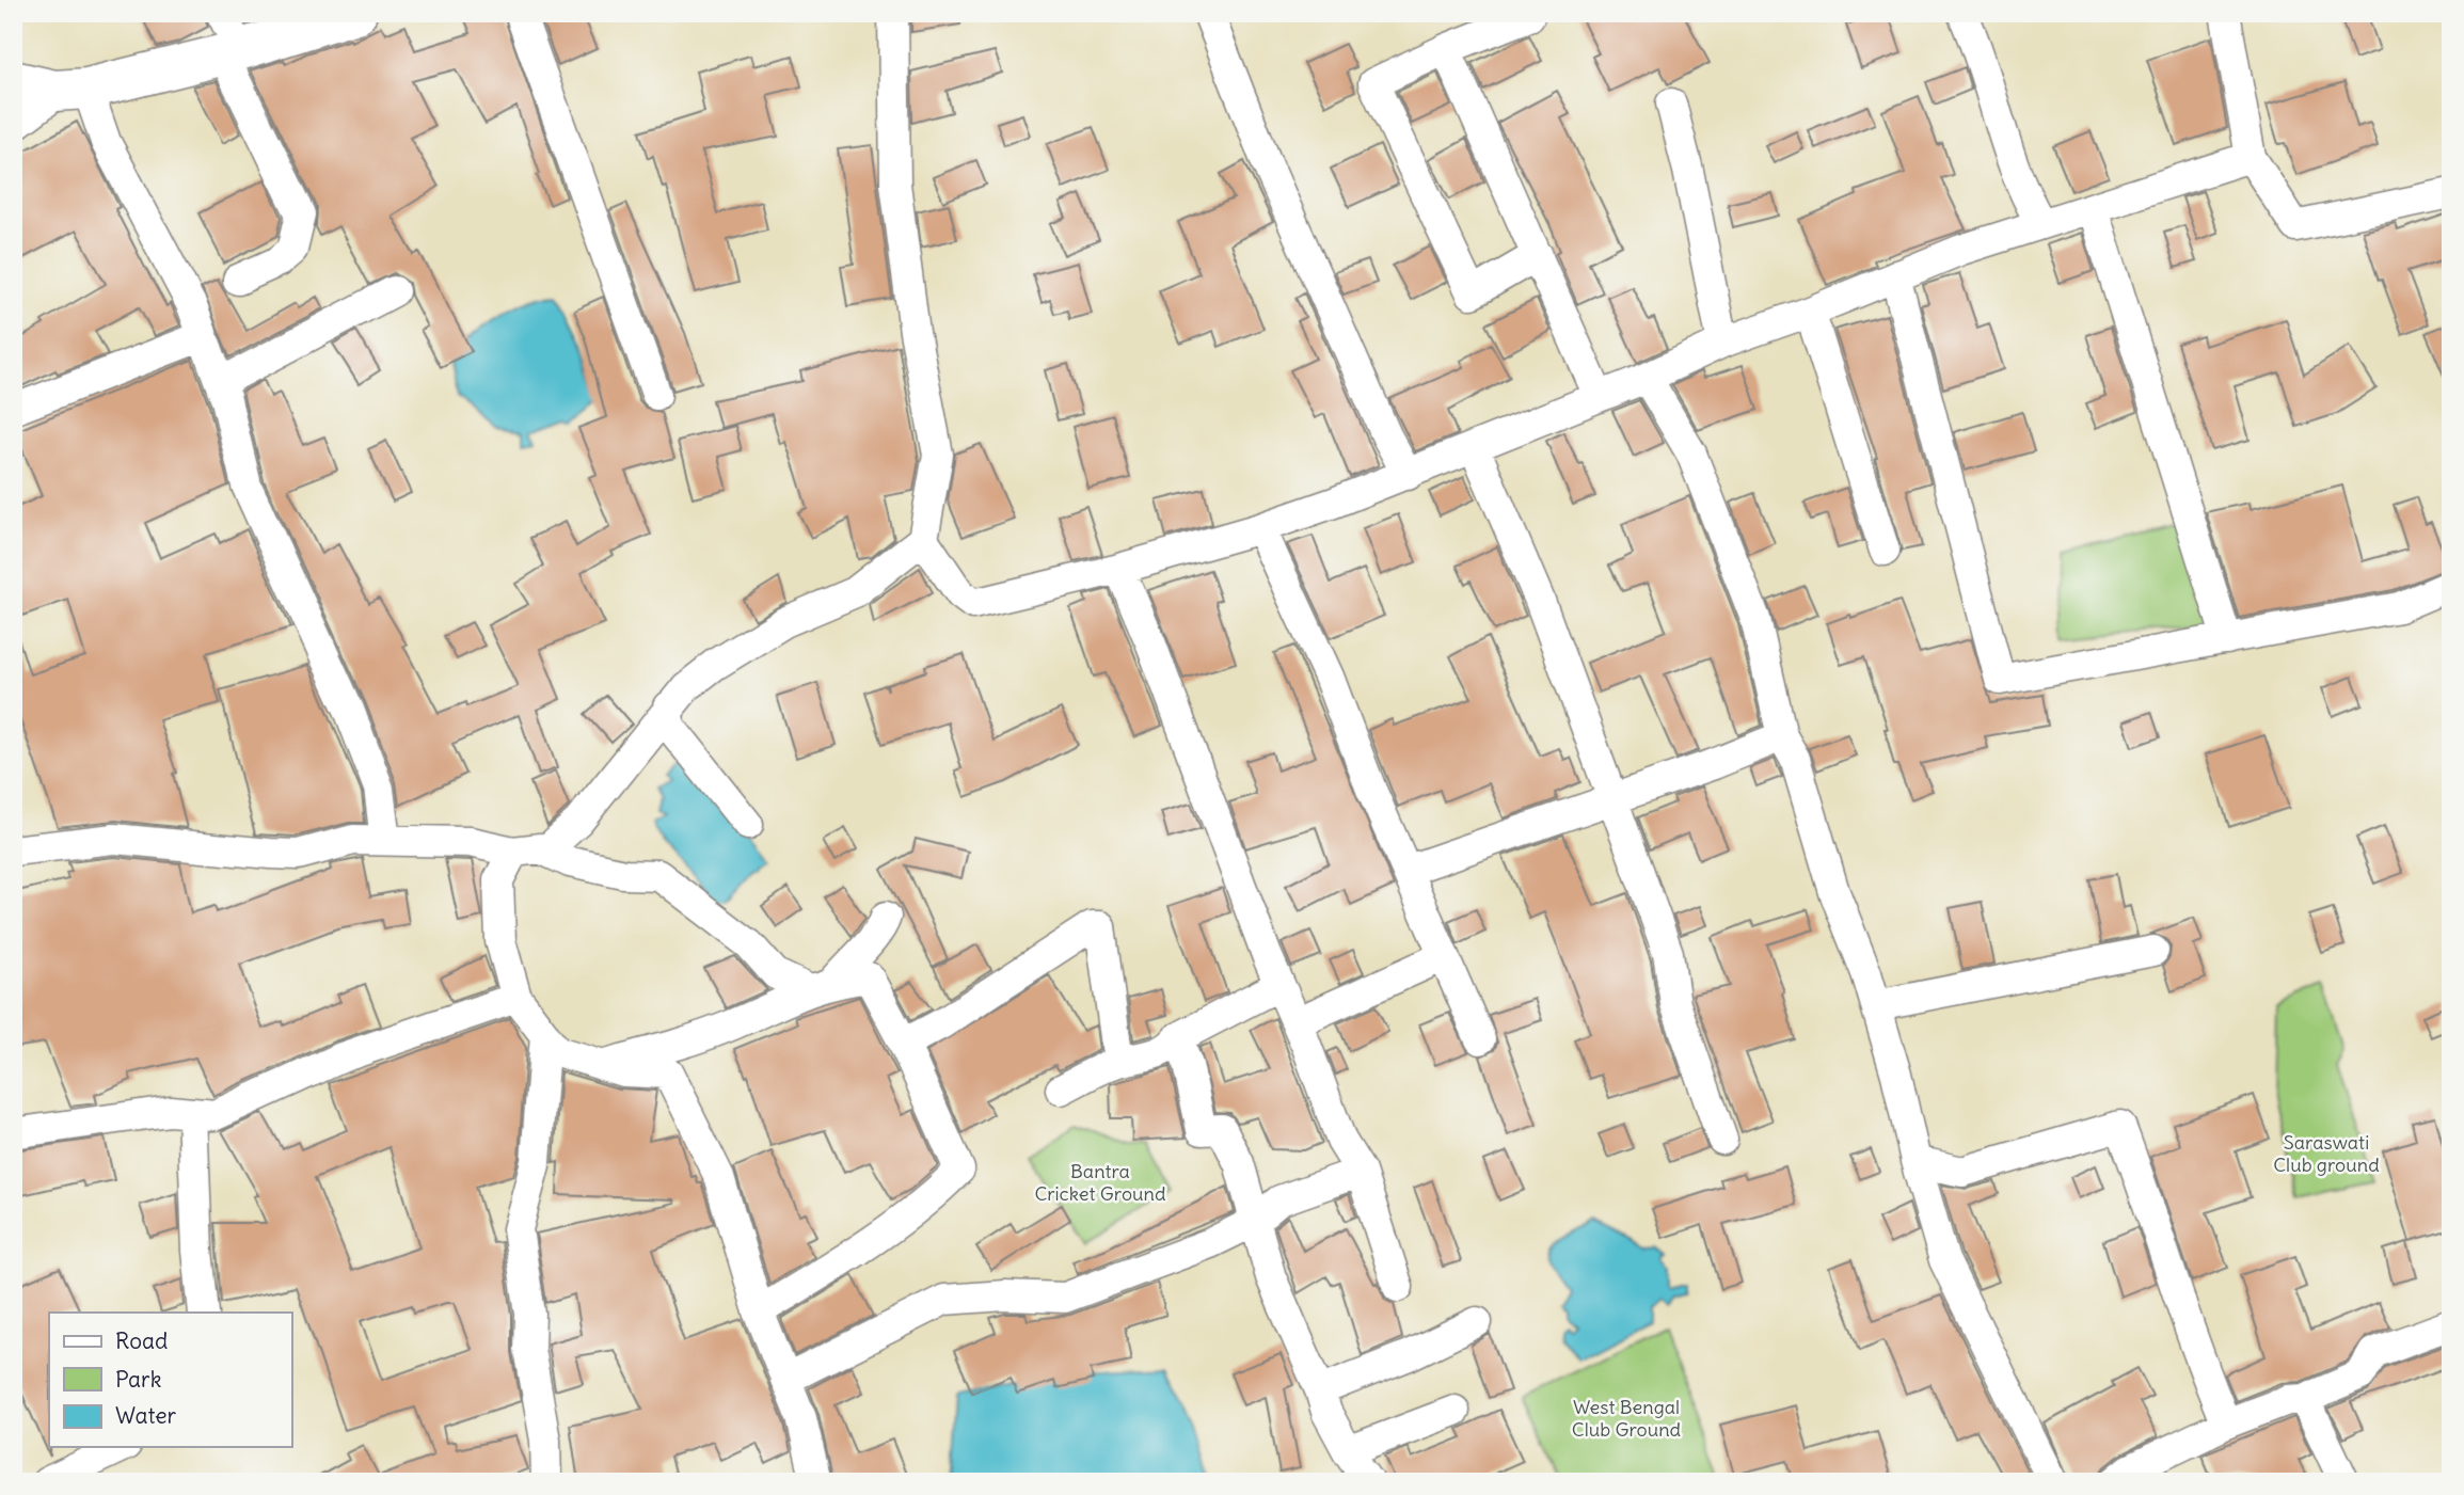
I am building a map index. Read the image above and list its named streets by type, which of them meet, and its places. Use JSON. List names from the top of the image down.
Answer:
{
  "parks": ["Saraswati Club ground", "Bantra Cricket Ground", "West Bengal Club Ground"],
  "legend": ["Road", "Park", "Water"]
}
